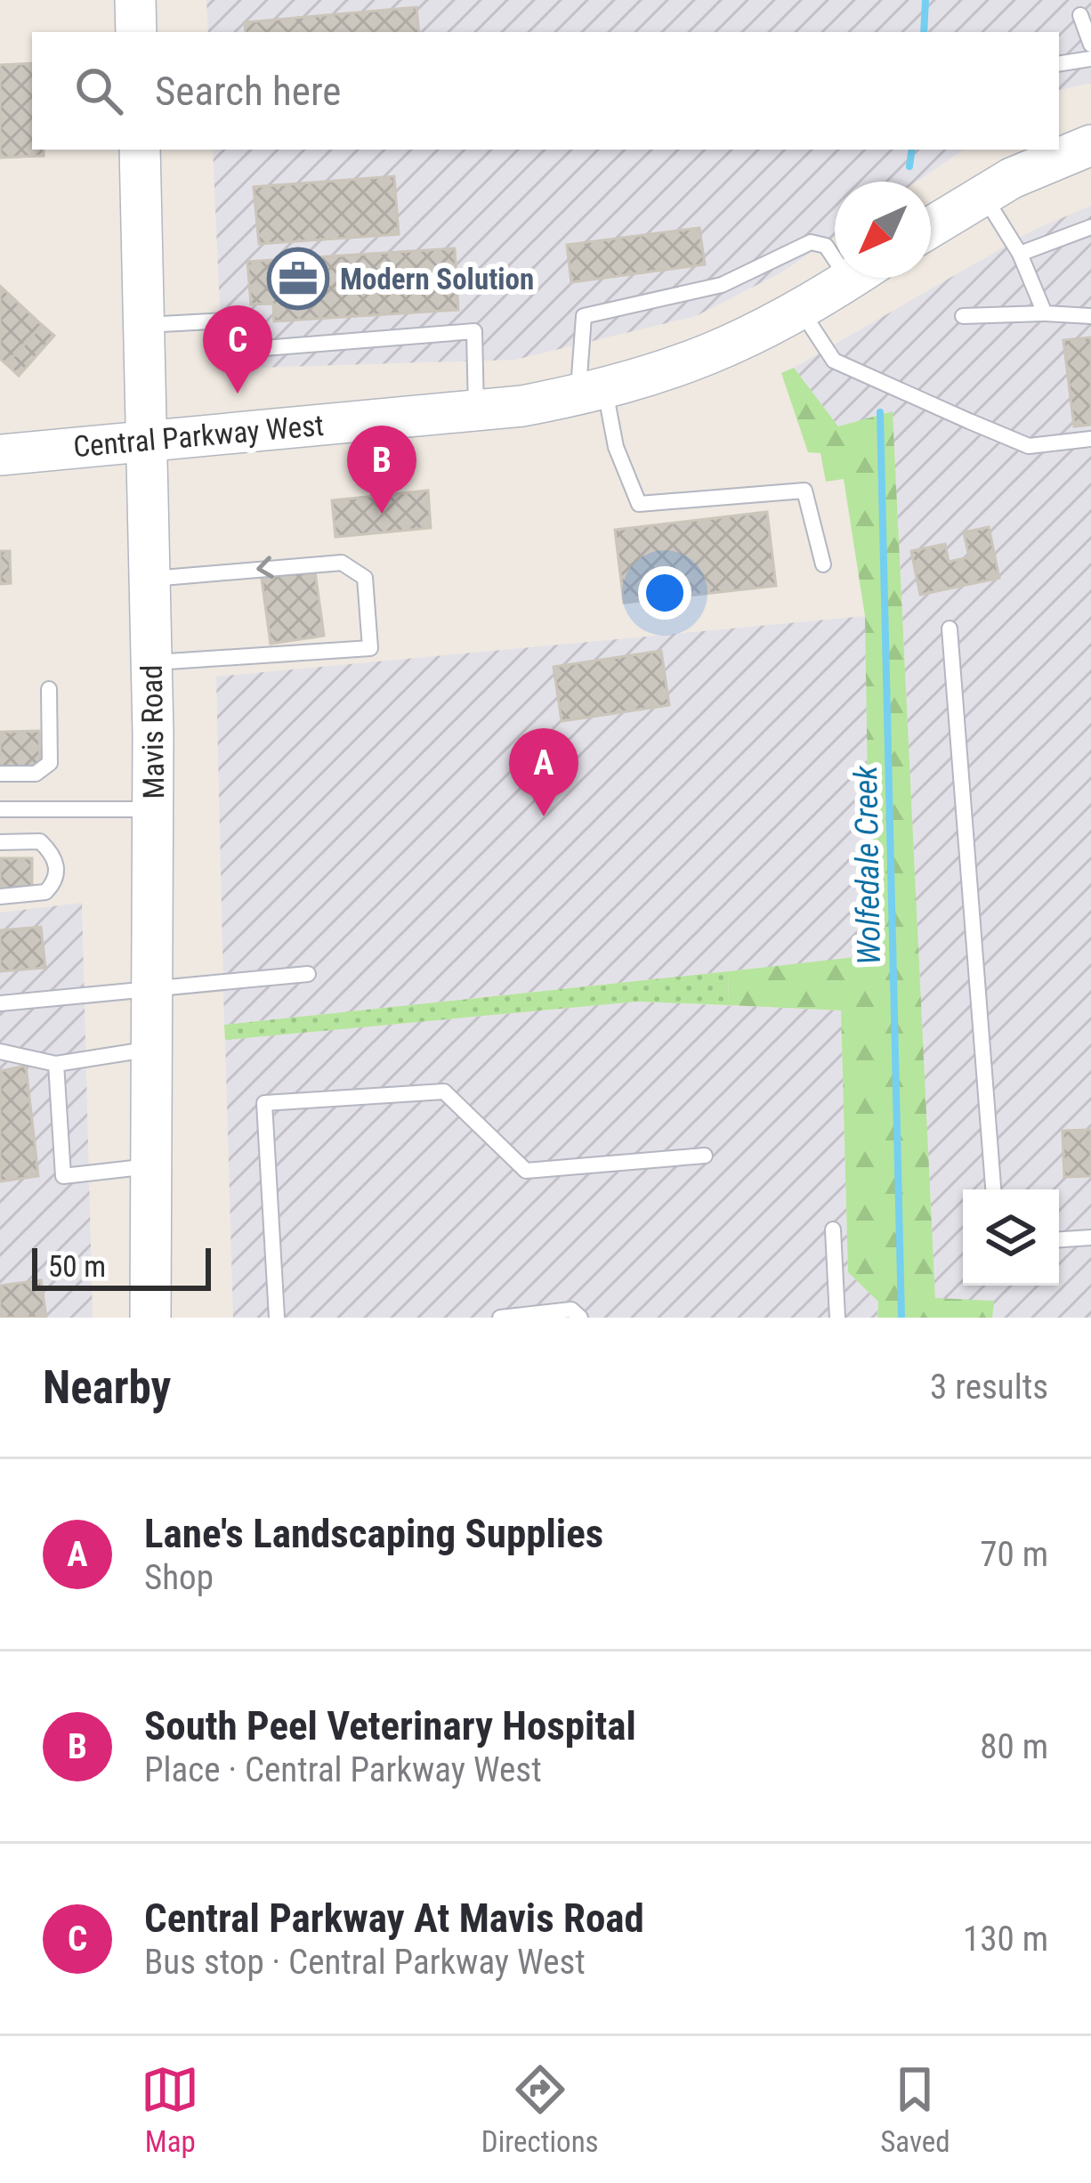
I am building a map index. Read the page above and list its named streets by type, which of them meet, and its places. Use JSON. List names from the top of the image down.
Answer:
{
  "streets": {
    "main road": ["Central Parkway West", "Mavis Road"]
  },
  "crossings": [
    ["Central Parkway West", "Mavis Road"]
  ],
  "water": ["Wolfedale Creek"],
  "places": {
    "office": ["Modern Solution"]
  },
  "scale_bar": "50 m",
  "north": "bottom left",
  "page": {
    "search": "Search here",
    "pins": ["C", "B", "A"],
    "scale": "50 m",
    "heading": ["Nearby", "3 results"],
    "list": [
      {
        "mark": "A",
        "name": "Lane's Landscaping Supplies",
        "note": "Shop",
        "value": "70 m"
      },
      {
        "mark": "B",
        "name": "South Peel Veterinary Hospital",
        "note": "Place · Central Parkway West",
        "value": "80 m"
      },
      {
        "mark": "C",
        "name": "Central Parkway At Mavis Road",
        "note": "Bus stop · Central Parkway West",
        "value": "130 m"
      }
    ],
    "nav": ["Map", "Directions", "Saved"]
  }
}
